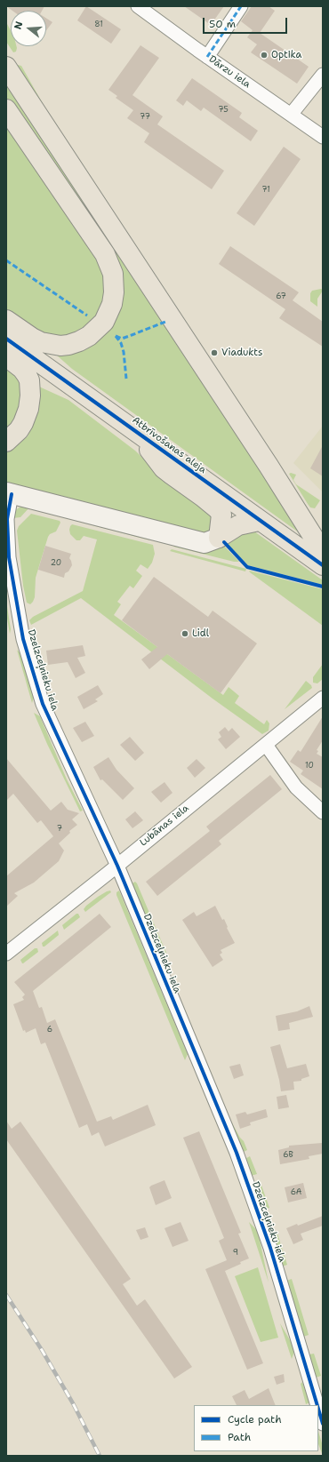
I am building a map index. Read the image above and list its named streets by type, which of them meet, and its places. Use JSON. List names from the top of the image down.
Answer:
{
  "streets": {
    "main road": ["Atbrīvošanas aleja"],
    "street": ["Dārzu iela", "Dzelzceļnieku iela", "Lubānas iela"]
  },
  "crossings": [
    ["Dzelzceļnieku iela", "Lubānas iela"]
  ],
  "places": ["Optika", "Viadukts", "Lidl"],
  "house_numbers": [
    "81",
    "75",
    "77",
    "71",
    "67",
    "20",
    "10",
    "7",
    "6",
    "6B",
    "6A",
    "9"
  ],
  "legend": ["Cycle path", "Path"],
  "scale_bar": "50 m",
  "north": "left"
}
